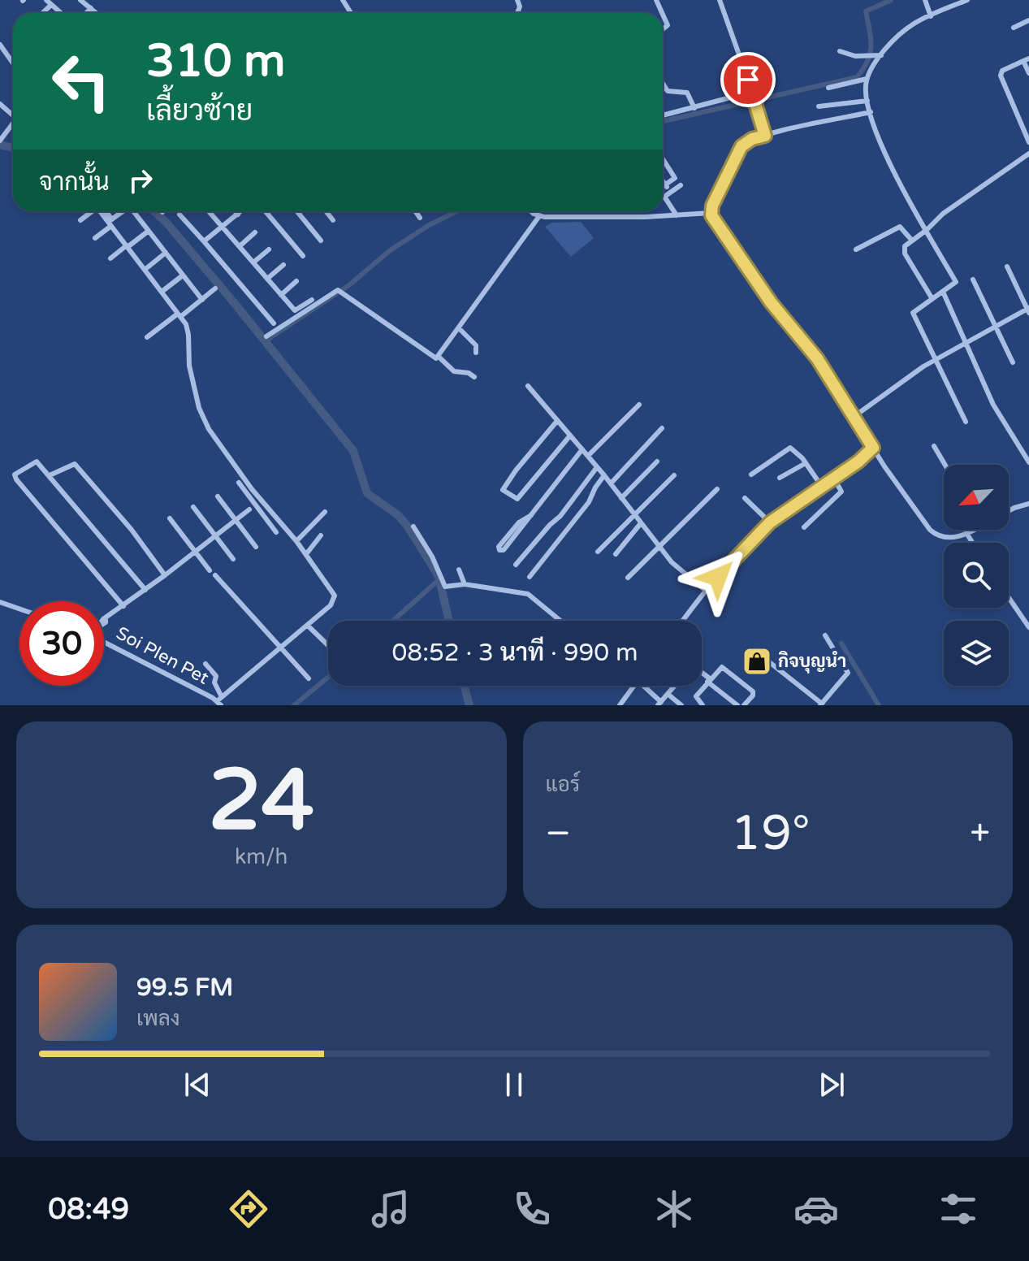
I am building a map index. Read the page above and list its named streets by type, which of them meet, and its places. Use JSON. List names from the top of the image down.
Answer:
{
  "streets": {
    "street": ["Soi Plen Pet"]
  },
  "places": {
    "shop": ["กิจบุญนำ"]
  },
  "north": "bottom left",
  "page": {
    "turn": ["310 m", "เลี้ยวซ้าย"],
    "then": "จากนั้น",
    "limit": "30",
    "trip": "08:52 · 3 นาที · 990 m",
    "tile": [
      ["24", "km/h"],
      "แอร์"
    ],
    "heat": ["−", "19°", "+"],
    "song": ["99.5 FM", "เพลง"],
    "tabs": "08:49"
  }
}
